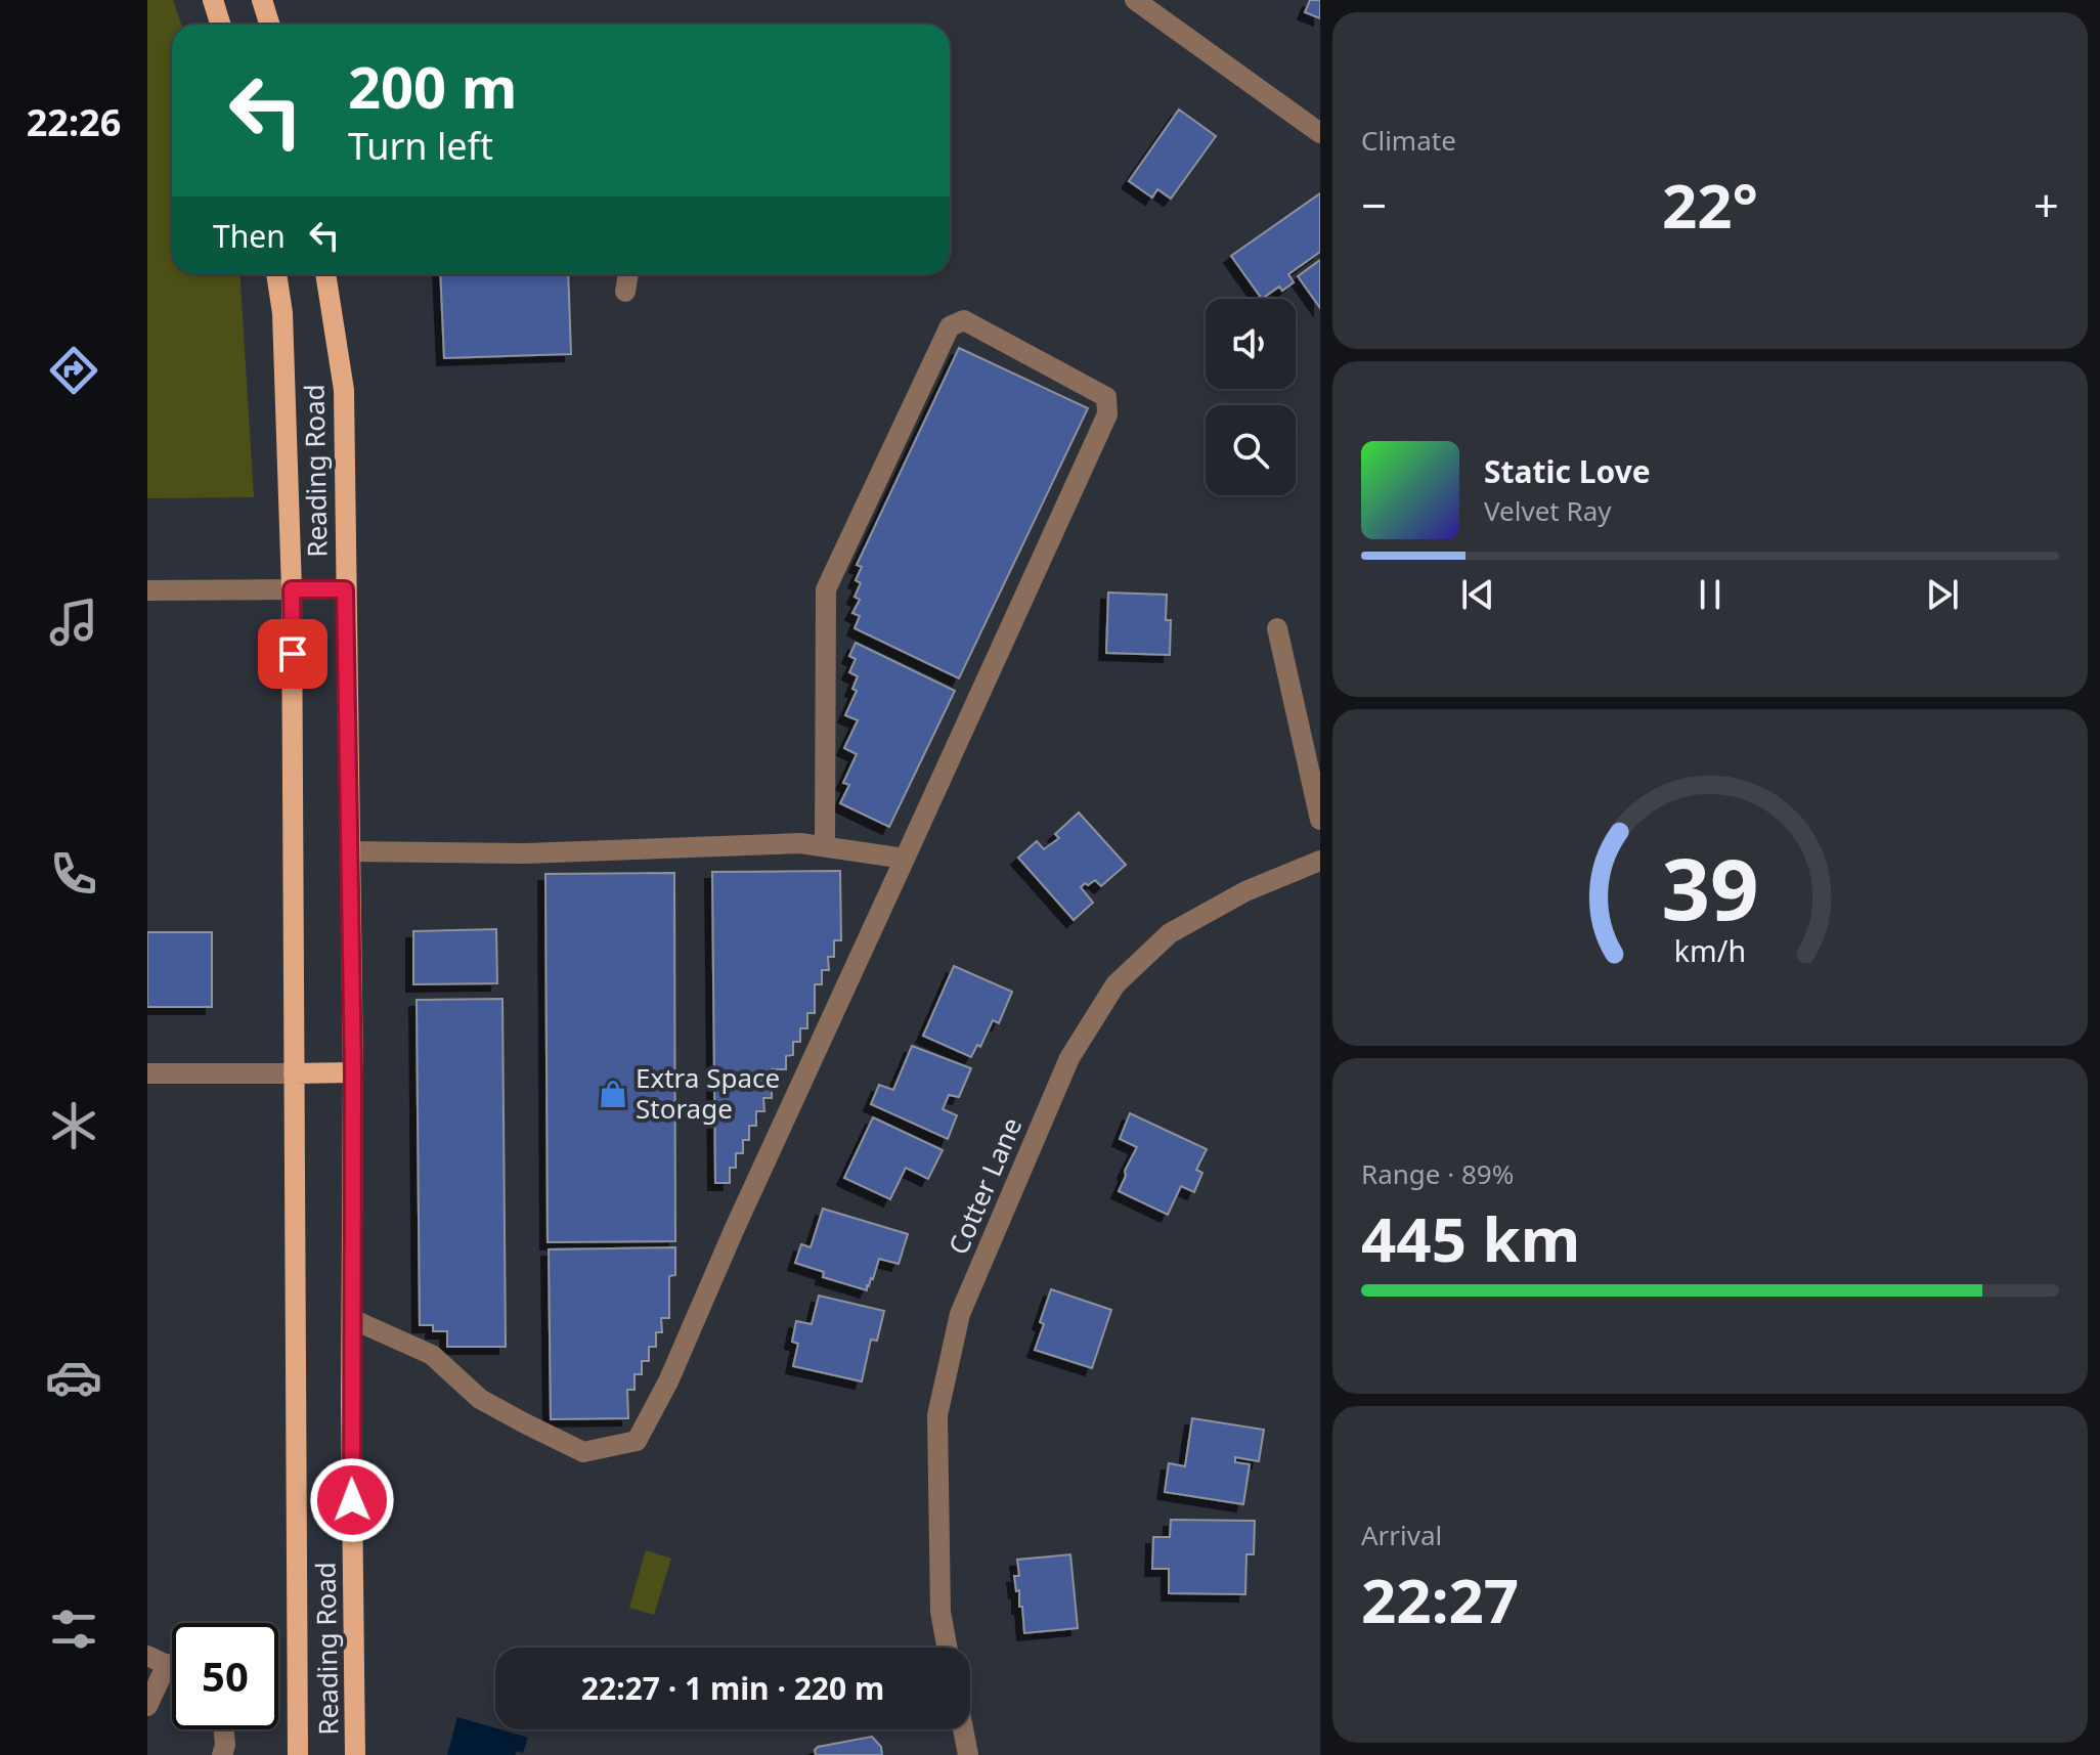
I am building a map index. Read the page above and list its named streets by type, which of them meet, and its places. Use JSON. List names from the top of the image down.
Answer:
{
  "streets": {
    "main road": ["Reading Road"],
    "street": ["Cotter Lane"]
  },
  "places": {
    "shop": ["Extra Space Storage"]
  },
  "page": {
    "tabs": "22:26",
    "tile": [
      "Climate",
      ["Range · 89%", "445 km"],
      ["Arrival", "22:27"]
    ],
    "turn": ["200 m", "Turn left"],
    "heat": ["−", "22°", "+"],
    "then": "Then",
    "song": ["Static Love", "Velvet Ray"],
    "limit": "50",
    "trip": "22:27 · 1 min · 220 m",
    "gauge": ["39", "km/h"]
  }
}
